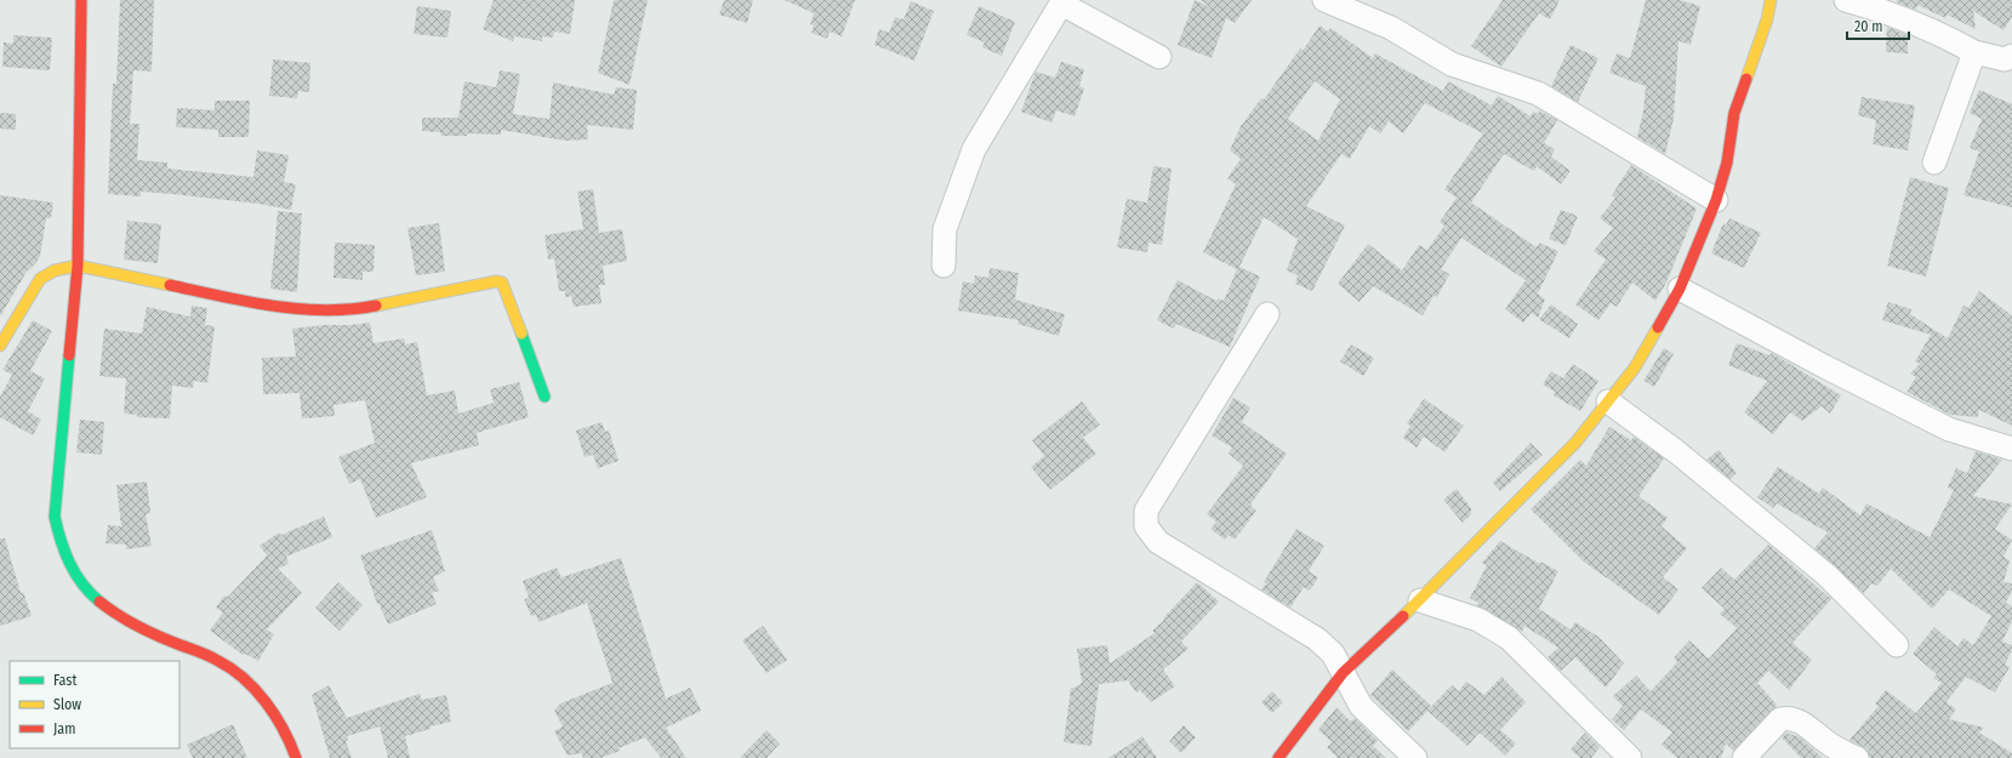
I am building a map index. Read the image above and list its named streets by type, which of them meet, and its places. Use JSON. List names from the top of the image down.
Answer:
{
  "legend": ["Fast", "Slow", "Jam"],
  "scale_bar": "20 m"
}
